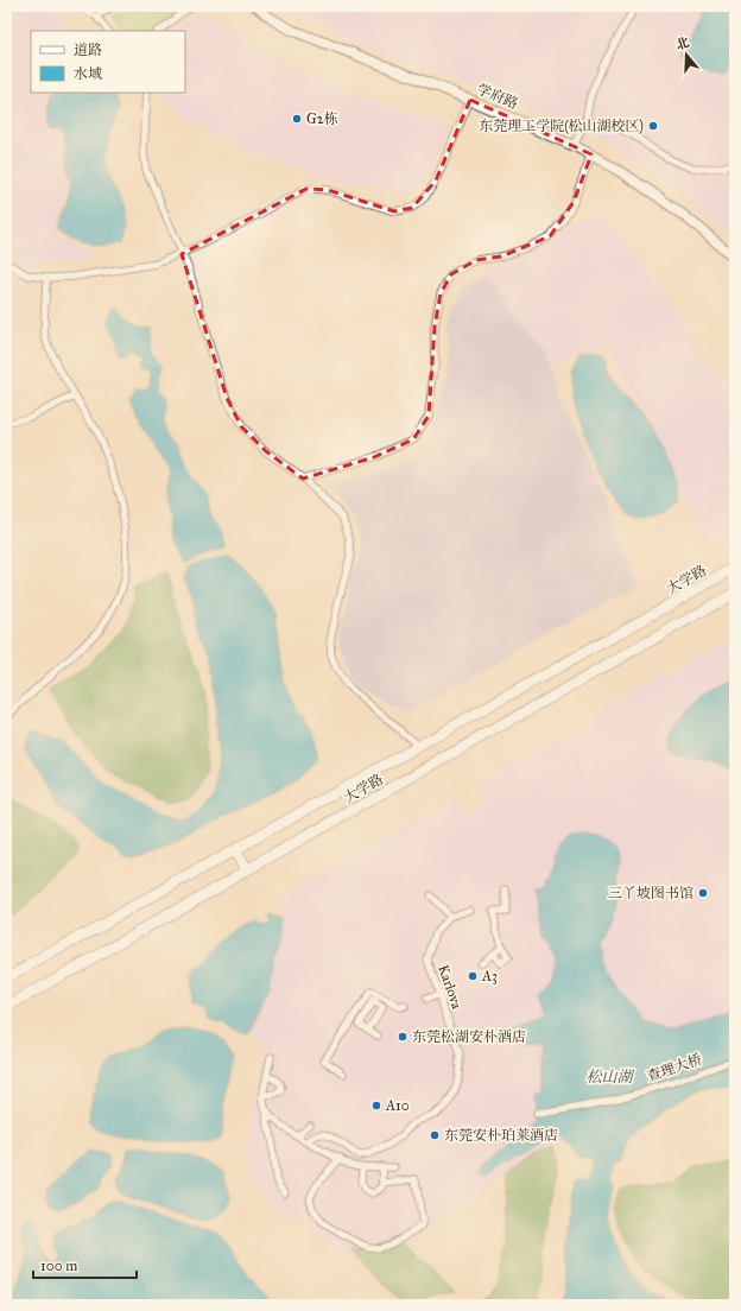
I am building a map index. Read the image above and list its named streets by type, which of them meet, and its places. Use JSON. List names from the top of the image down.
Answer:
{
  "streets": {
    "main road": ["大学路"],
    "street": ["学府路", "Karlova", "查理大桥"]
  },
  "water": ["松山湖"],
  "places": [
    "G2栋",
    "东莞理工学院(松山湖校区)",
    "三丫坡图书馆",
    "A3",
    "东莞松湖安朴酒店",
    "A10",
    "东莞安朴珀莱酒店"
  ],
  "legend": ["道路", "水域"],
  "scale_bar": "100 m",
  "north": "top"
}
